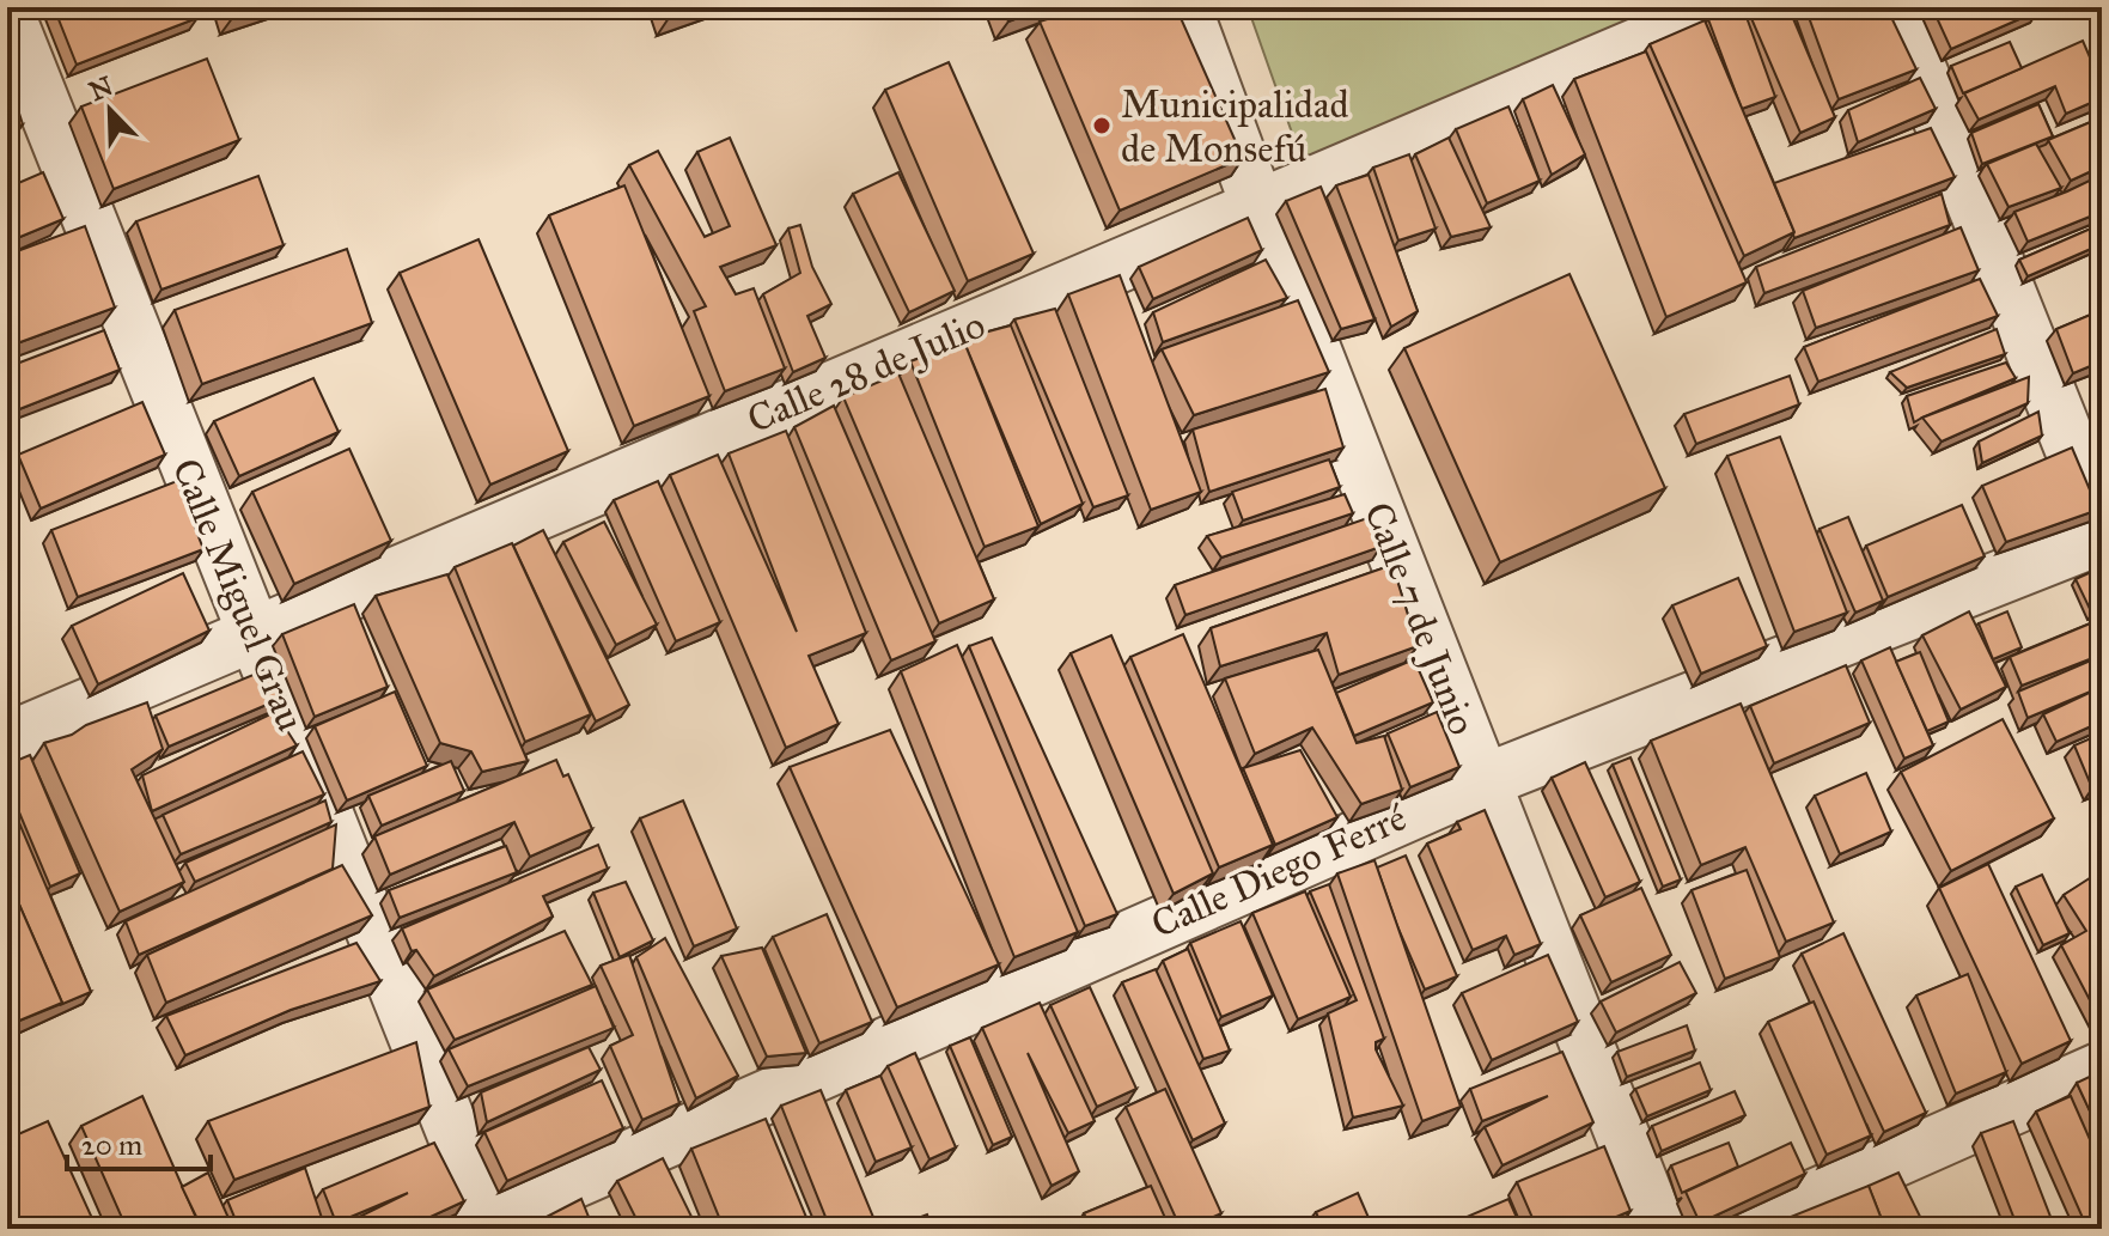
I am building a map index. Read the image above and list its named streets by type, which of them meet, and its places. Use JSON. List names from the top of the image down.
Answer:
{
  "streets": {
    "street": [
      "Calle 28 de Julio",
      "Calle Miguel Grau",
      "Calle 7 de Junio",
      "Calle Diego Ferré"
    ]
  },
  "crossings": [
    ["Calle 28 de Julio", "Calle Miguel Grau"],
    ["Calle 28 de Julio", "Calle 7 de Junio"],
    ["Calle Miguel Grau", "Calle Diego Ferré"],
    ["Calle 7 de Junio", "Calle Diego Ferré"]
  ],
  "places": ["Municipalidad de Monsefú"],
  "scale_bar": "20 m",
  "north": "top left"
}
